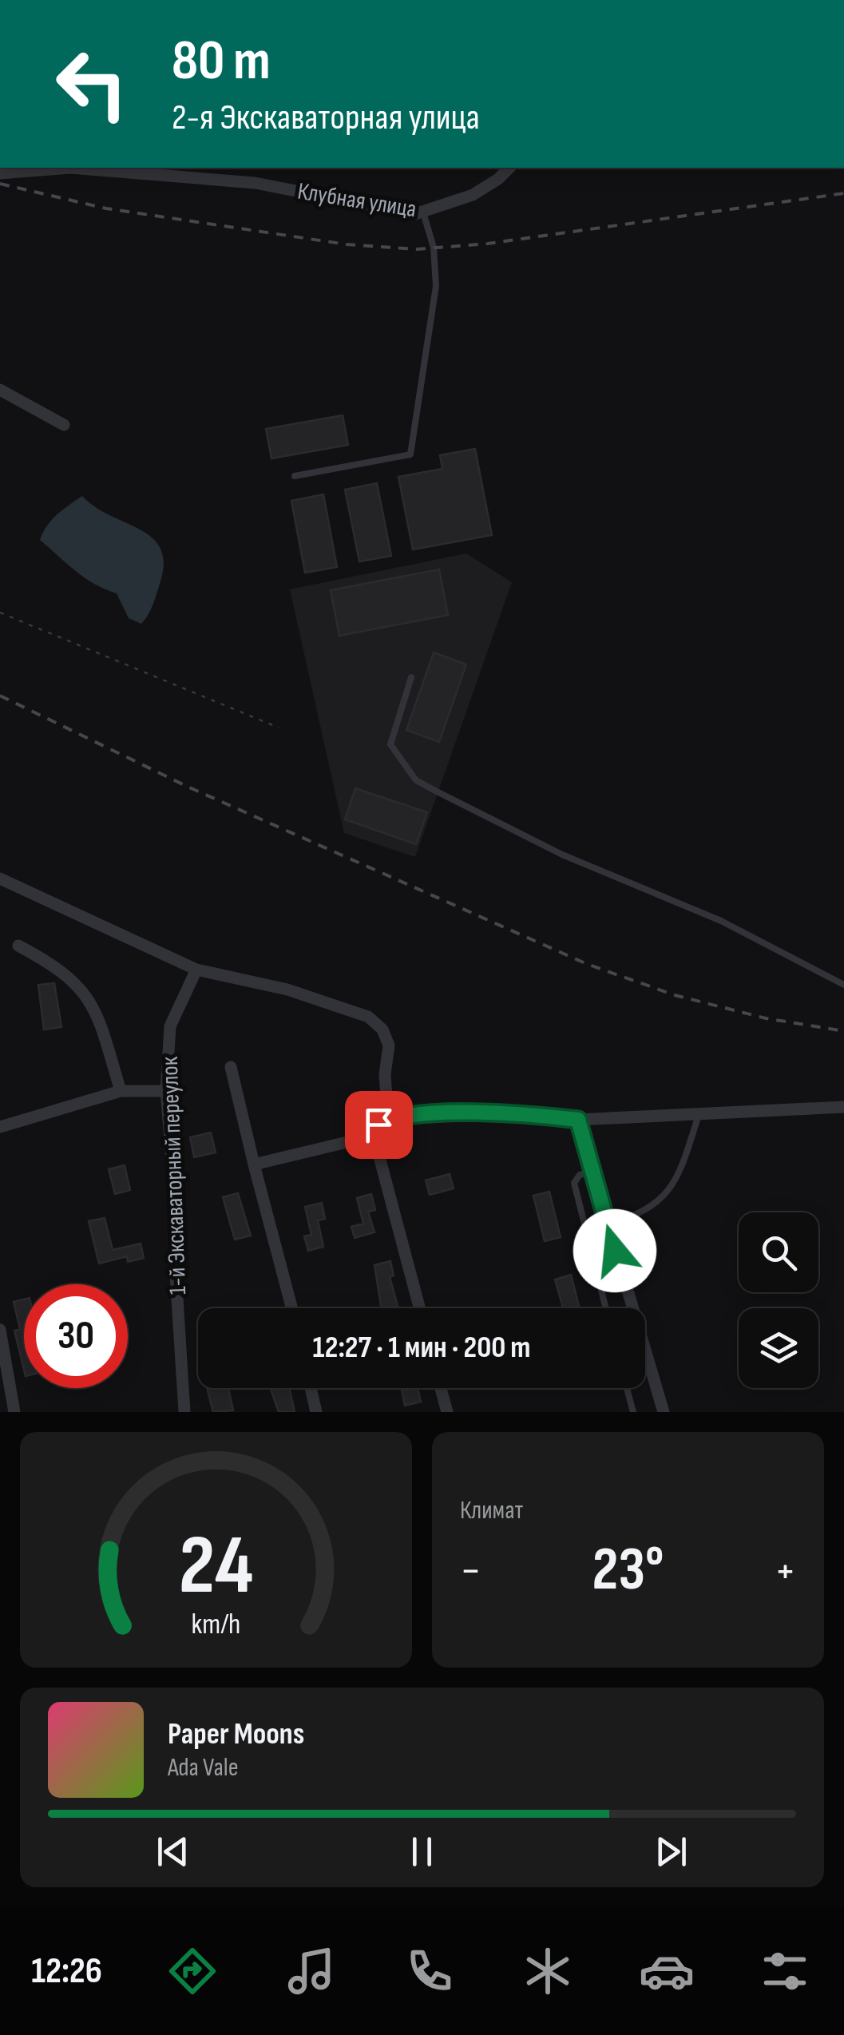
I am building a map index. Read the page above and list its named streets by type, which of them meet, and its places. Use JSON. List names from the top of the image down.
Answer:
{
  "streets": {
    "street": ["Клубная улица", "1-й Экскаваторный переулок"]
  },
  "page": {
    "turn": ["80 m", "2-я Экскаваторная улица"],
    "limit": "30",
    "trip": "12:27 · 1 мин · 200 m",
    "tile": "Климат",
    "heat": ["−", "23°", "+"],
    "song": ["Paper Moons", "Ada Vale"],
    "tabs": "12:26",
    "gauge": ["24", "km/h"]
  }
}
